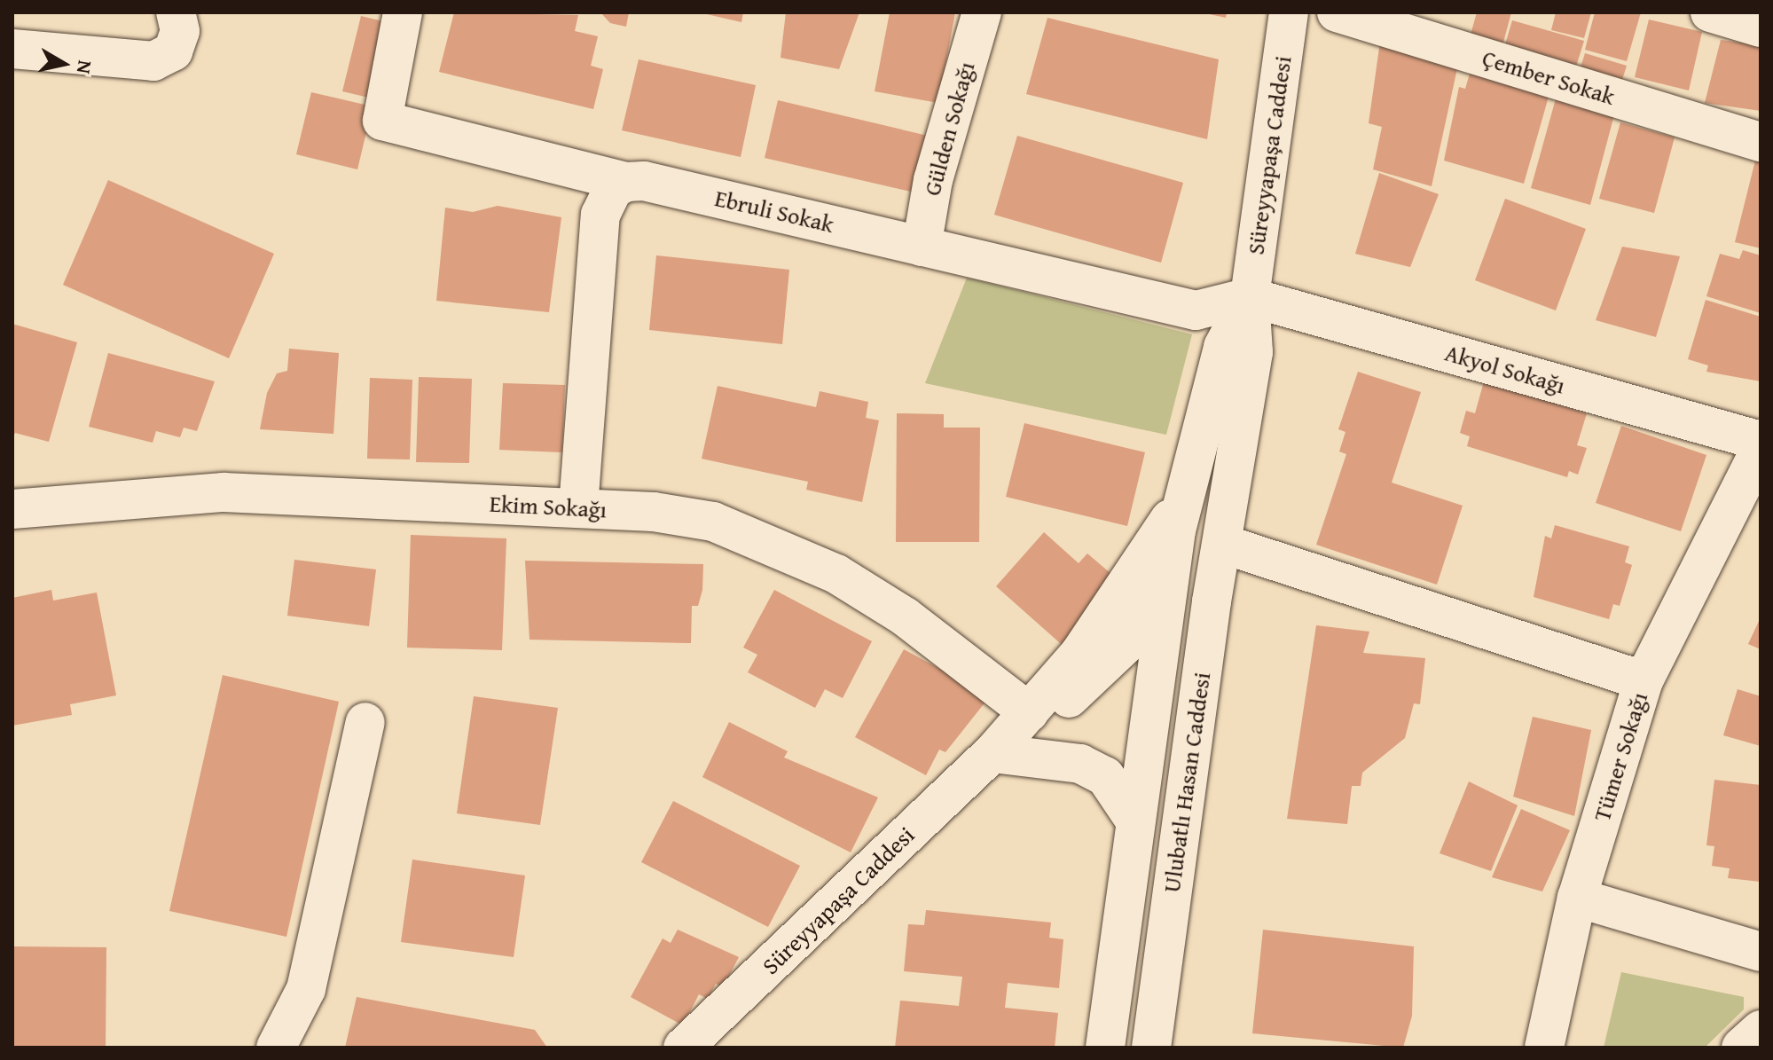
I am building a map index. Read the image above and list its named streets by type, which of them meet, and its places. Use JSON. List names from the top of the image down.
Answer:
{
  "streets": {
    "street": [
      "Çember Sokak",
      "Gülden Sokağı",
      "Süreyyapaşa Caddesi",
      "Ebruli Sokak",
      "Akyol Sokağı",
      "Ekim Sokağı",
      "Tümer Sokağı",
      "Ulubatlı Hasan Caddesi"
    ]
  },
  "crossings": [
    ["Gülden Sokağı", "Ebruli Sokak"],
    ["Süreyyapaşa Caddesi", "Ebruli Sokak"],
    ["Süreyyapaşa Caddesi", "Akyol Sokağı"],
    ["Süreyyapaşa Caddesi", "Ekim Sokağı"],
    ["Süreyyapaşa Caddesi", "Ulubatlı Hasan Caddesi"],
    ["Ebruli Sokak", "Akyol Sokağı"]
  ],
  "north": "right"
}
